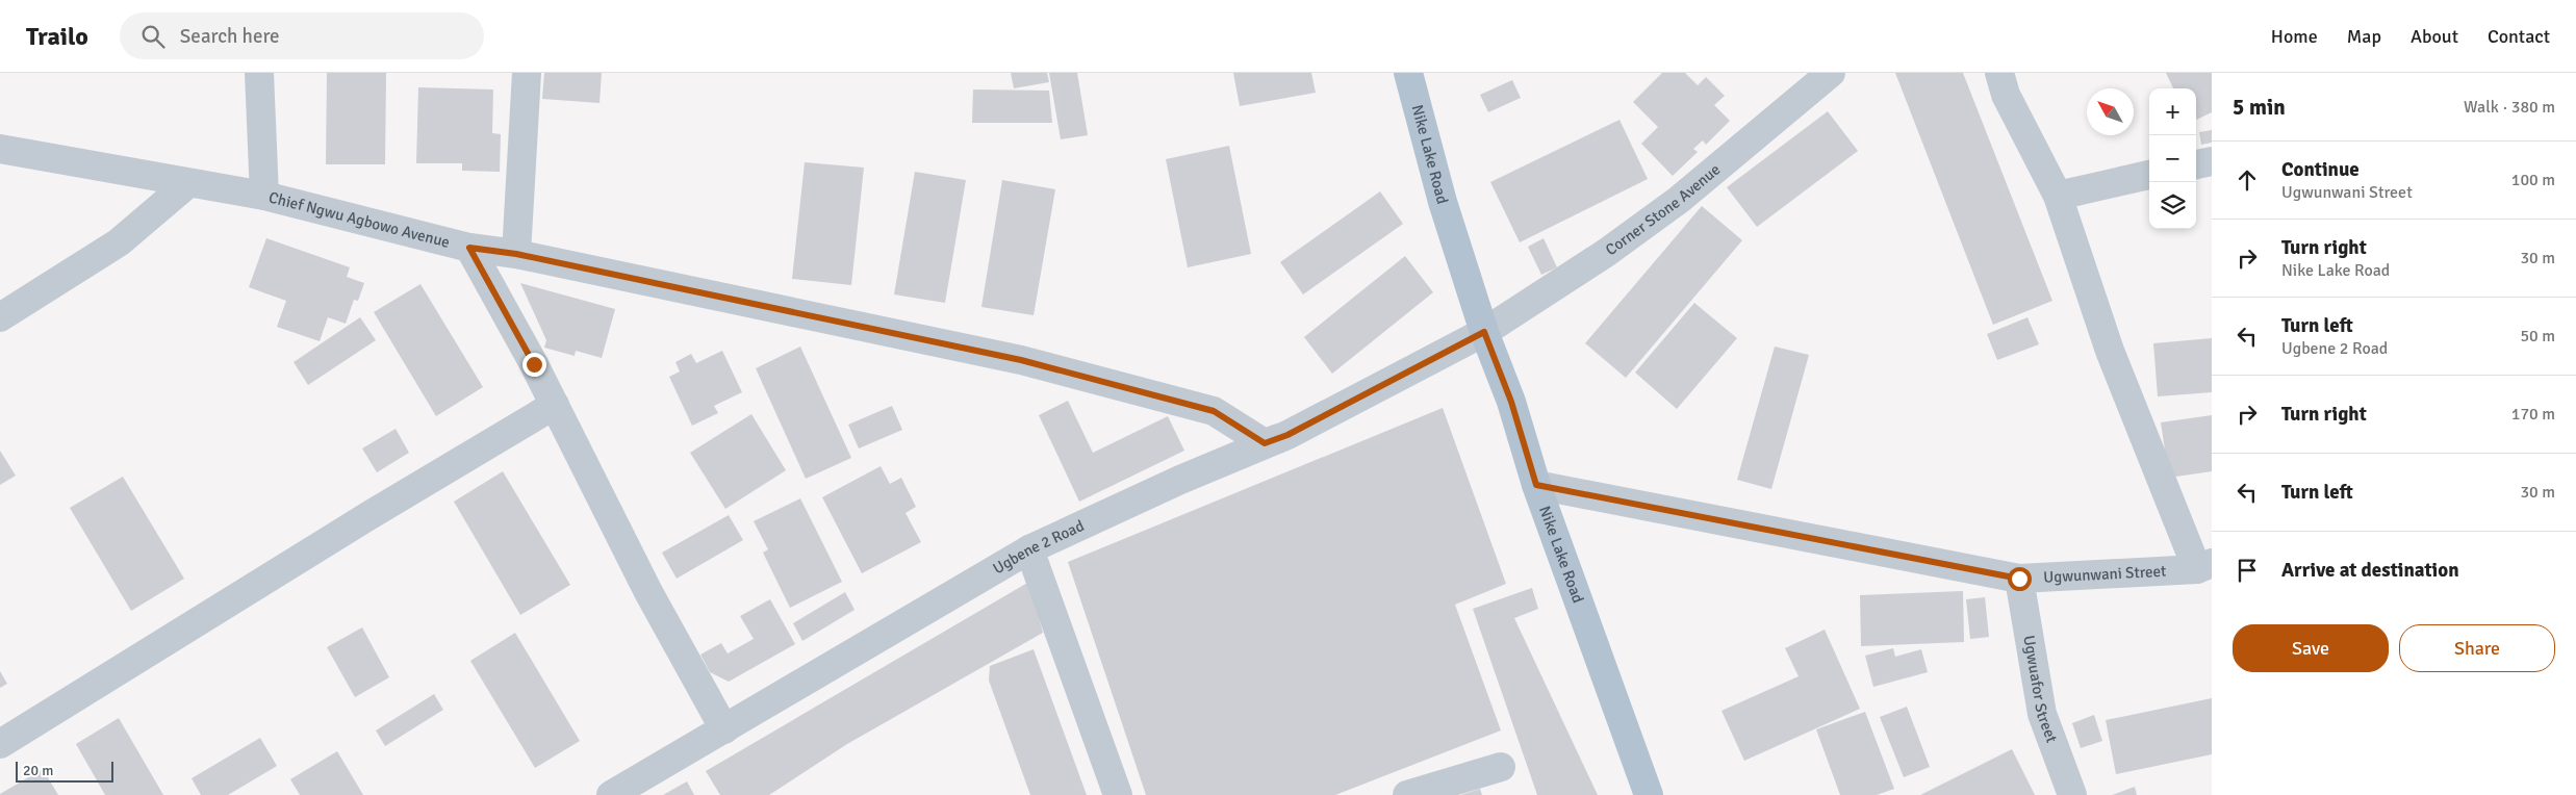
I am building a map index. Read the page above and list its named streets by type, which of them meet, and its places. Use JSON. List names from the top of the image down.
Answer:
{
  "streets": {
    "main road": ["Nike Lake Road"],
    "street": [
      "Corner Stone Avenue",
      "Chief Ngwu Agbowo Avenue",
      "Ugbene 2 Road",
      "Ugwunwani Street",
      "Ugwuafor Street"
    ]
  },
  "crossings": [
    ["Nike Lake Road", "Corner Stone Avenue"],
    ["Nike Lake Road", "Ugbene 2 Road"],
    ["Nike Lake Road", "Ugwunwani Street"],
    ["Corner Stone Avenue", "Ugbene 2 Road"],
    ["Chief Ngwu Agbowo Avenue", "Ugbene 2 Road"],
    ["Ugwunwani Street", "Ugwuafor Street"]
  ],
  "scale_bar": "20 m",
  "north": "top left",
  "page": {
    "header": "Trailo",
    "search": "Search here",
    "nav": [
      "Home",
      "Map",
      "About",
      "Contact"
    ],
    "heading": ["5 min", "Walk · 380 m"],
    "map_buttons": ["+", "−"],
    "list": [
      ["Continue", "Ugwunwani Street", "100 m"],
      ["Turn right", "Nike Lake Road", "30 m"],
      ["Turn left", "Ugbene 2 Road", "50 m"],
      ["Turn right", "170 m"],
      ["Turn left", "30 m"],
      "Arrive at destination"
    ],
    "buttons": ["Save", "Share"],
    "scale": "20 m"
  }
}
